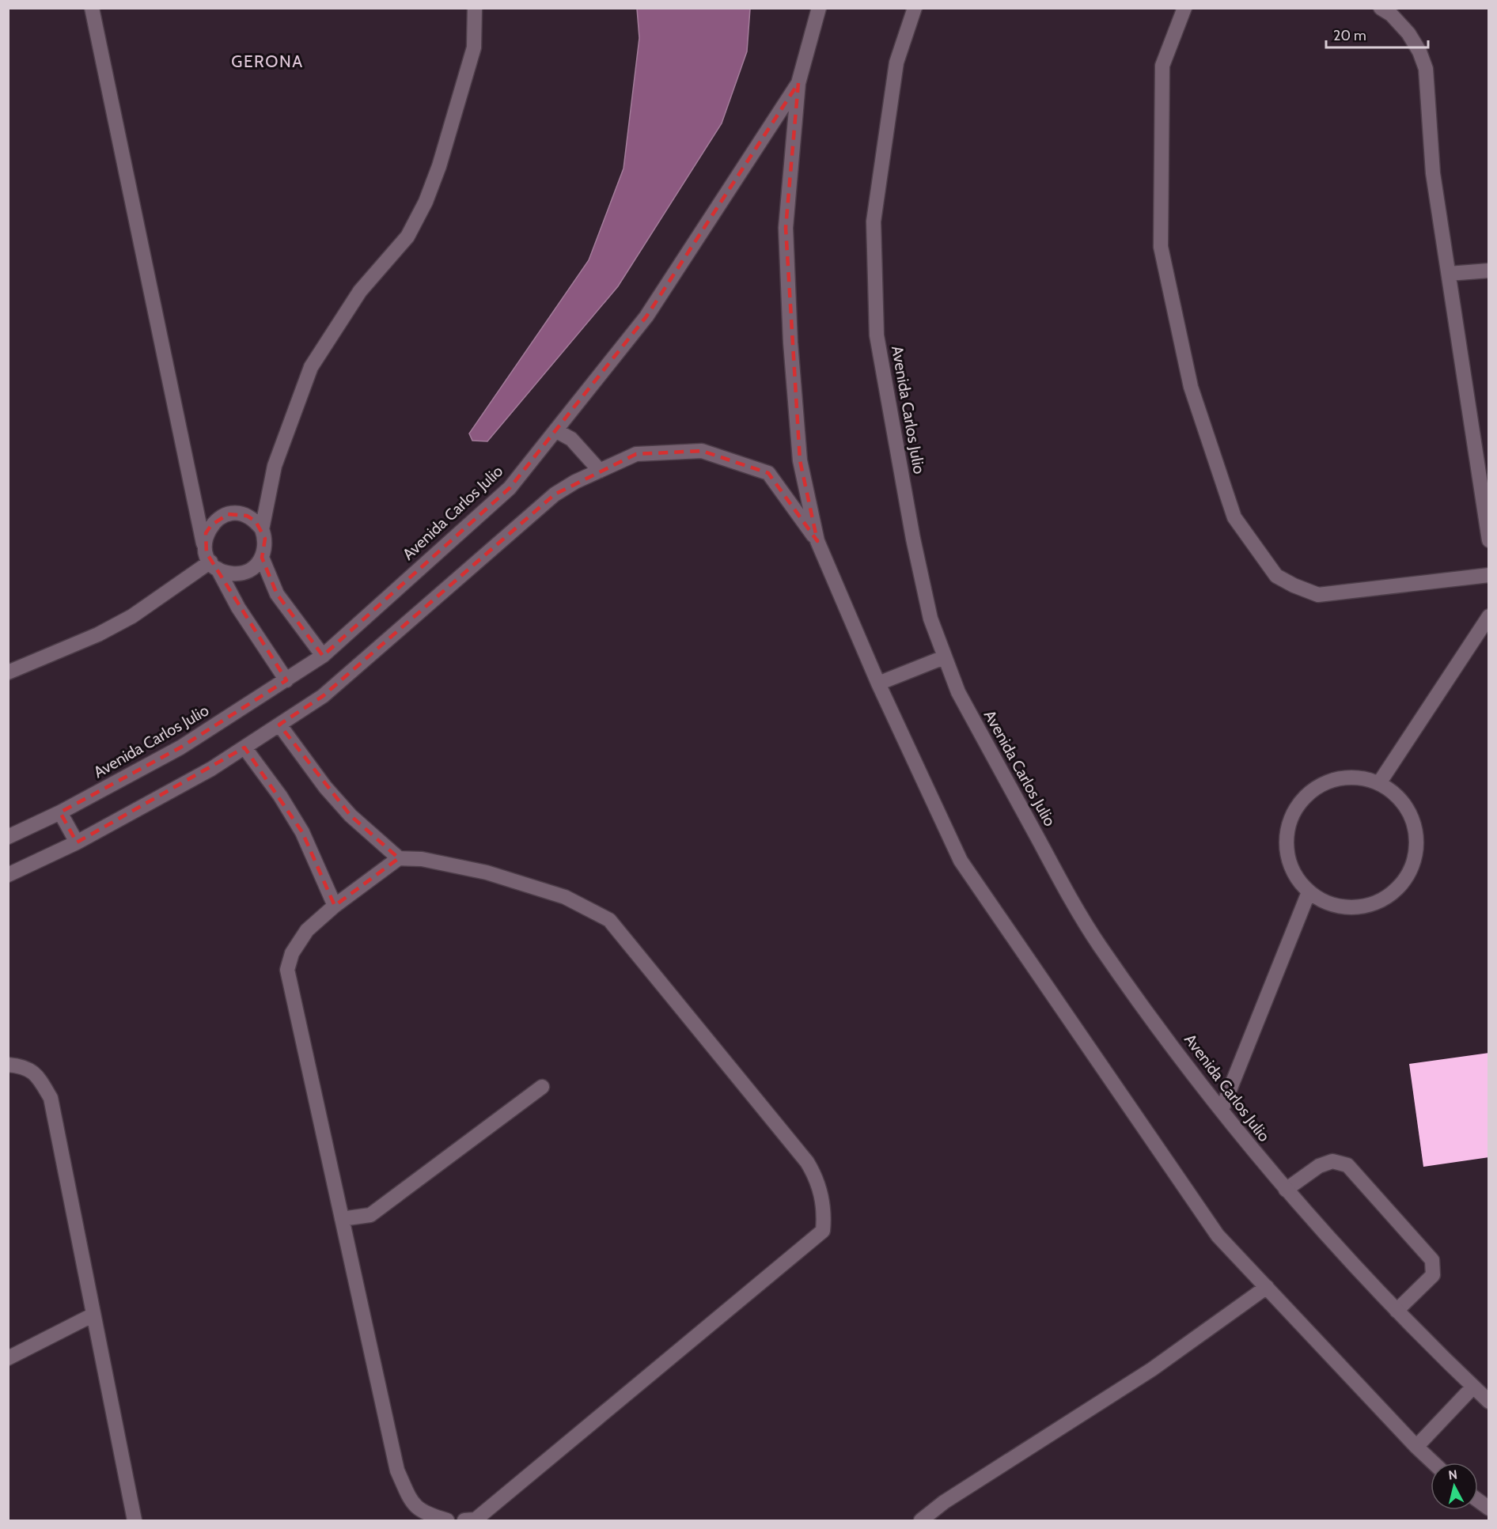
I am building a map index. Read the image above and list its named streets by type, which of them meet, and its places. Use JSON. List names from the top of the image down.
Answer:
{
  "streets": {
    "street": ["Avenida Carlos Julio"]
  },
  "districts": ["GERONA"],
  "scale_bar": "20 m",
  "north": "top"
}
